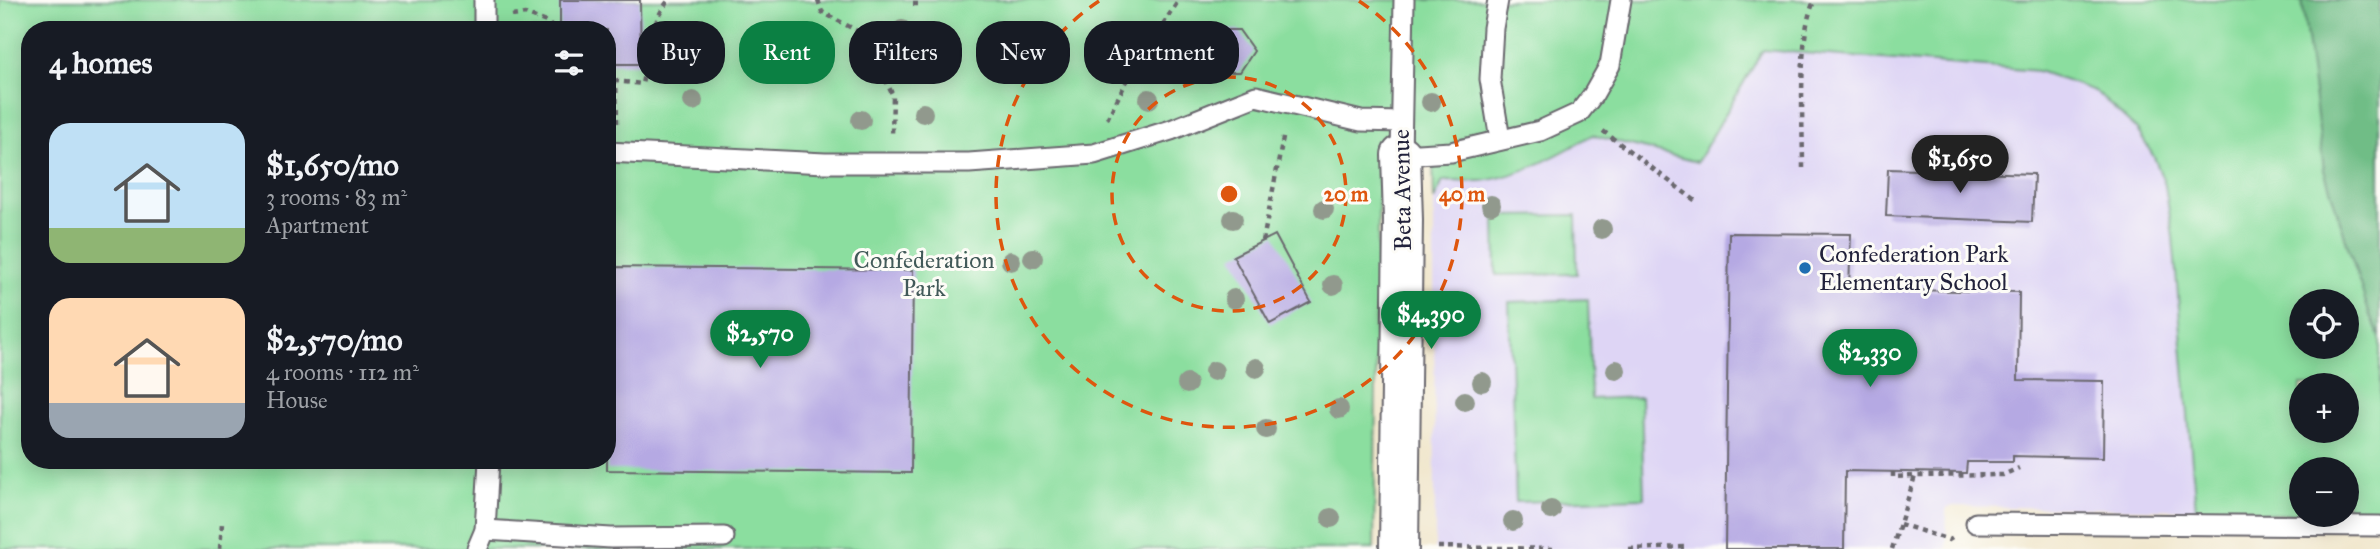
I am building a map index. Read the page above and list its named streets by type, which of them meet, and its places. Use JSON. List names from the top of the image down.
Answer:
{
  "streets": {
    "street": ["Beta Avenue"]
  },
  "parks": ["Confederation Park"],
  "places": ["Confederation Park Elementary School"],
  "page": {
    "chip": [
      "Buy",
      "Rent",
      "Filters",
      "New",
      "Apartment"
    ],
    "heading": "4 homes",
    "list": [
      {
        "name": "$1,650/mo",
        "note": "3 rooms · 83 m² · Apartment"
      },
      {
        "name": "$2,570/mo",
        "note": "4 rooms · 112 m² · House"
      }
    ],
    "price": [
      "$1,650",
      "$4,390",
      "$2,570",
      "$2,330"
    ],
    "map_buttons": ["+", "−"]
  },
  "rings": ["20 m", "40 m"]
}
